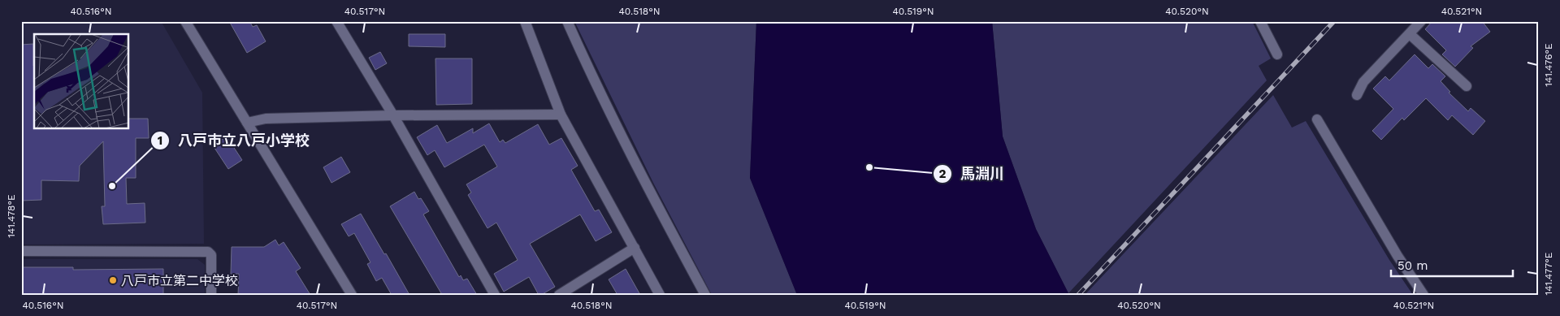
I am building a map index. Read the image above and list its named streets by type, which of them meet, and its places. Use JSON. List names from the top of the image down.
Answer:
{
  "places": ["馬淵川", "八戸市立八戸小学校", "八戸市立第二中学校"],
  "scale_bar": "50 m",
  "coordinates": [
    "40.516°N",
    "40.517°N",
    "40.518°N",
    "40.519°N",
    "40.520°N",
    "40.521°N",
    "141.476°E",
    "141.478°E",
    "141.477°E"
  ]
}
